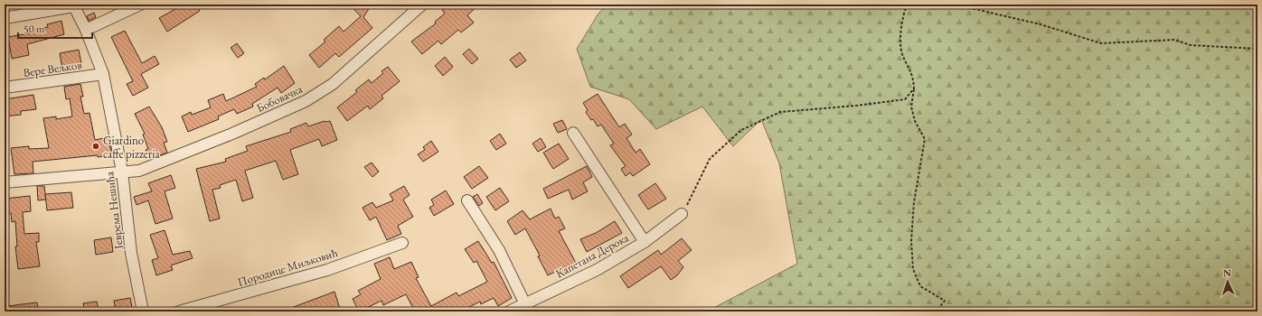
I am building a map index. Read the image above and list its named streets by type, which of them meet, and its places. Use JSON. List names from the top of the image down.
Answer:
{
  "streets": {
    "street": [
      "Вере Вељков",
      "Бобовачка",
      "Јеврема Нешића",
      "Капетана Дерока",
      "Породице Миљковић"
    ]
  },
  "crossings": [
    ["Вере Вељков", "Јеврема Нешића"],
    ["Бобовачка", "Јеврема Нешића"]
  ],
  "places": ["Giardino caffe pizzeria"],
  "scale_bar": "50 m",
  "north": "top"
}
